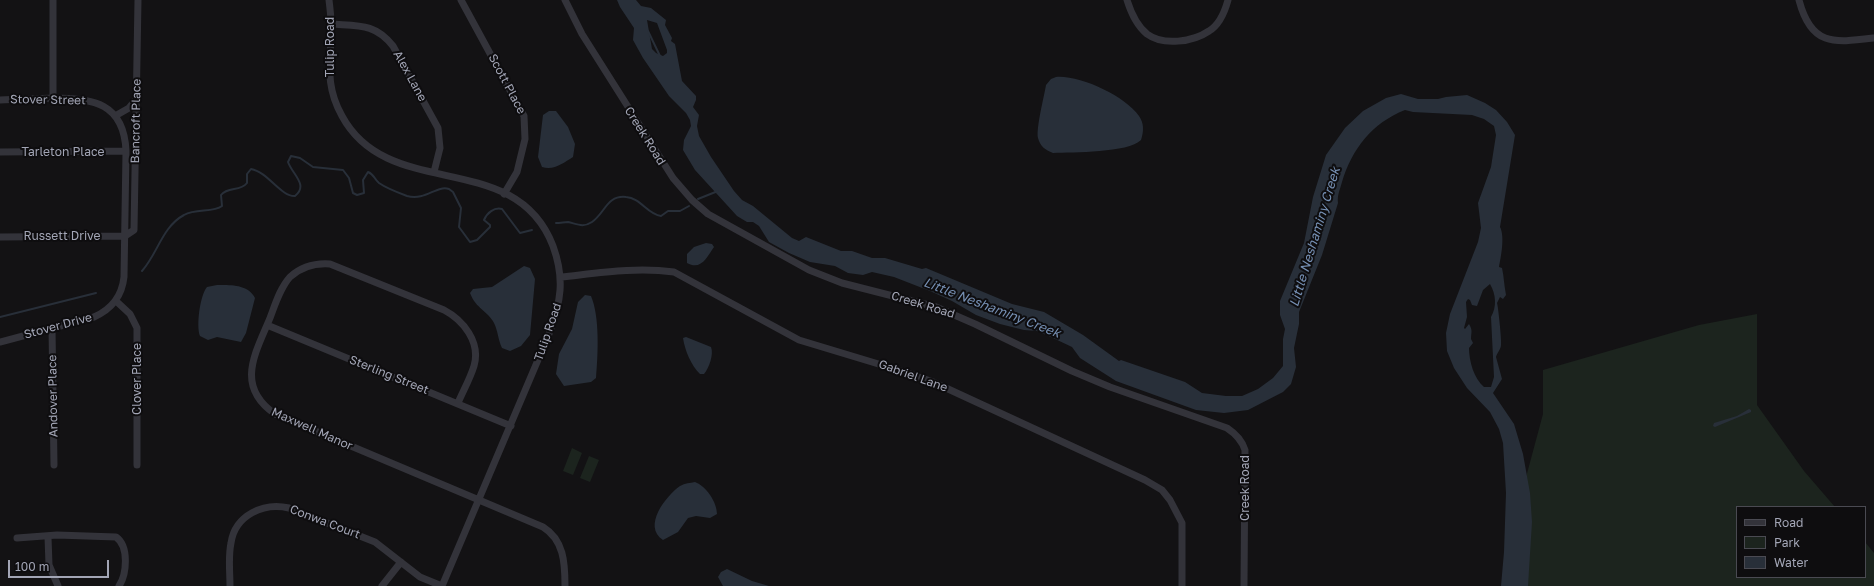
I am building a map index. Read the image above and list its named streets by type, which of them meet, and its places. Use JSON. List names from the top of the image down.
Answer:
{
  "streets": {
    "street": [
      "Tulip Road",
      "Alex Lane",
      "Scott Place",
      "Stover Street",
      "Bancroft Place",
      "Creek Road",
      "Tarleton Place",
      "Russett Drive",
      "Stover Drive",
      "Sterling Street",
      "Gabriel Lane",
      "Clover Place",
      "Andover Place",
      "Maxwell Manor",
      "Conwa Court"
    ]
  },
  "crossings": [
    ["Tulip Road", "Alex Lane"],
    ["Tulip Road", "Scott Place"],
    ["Tulip Road", "Sterling Street"],
    ["Tulip Road", "Gabriel Lane"],
    ["Tulip Road", "Maxwell Manor"],
    ["Tulip Road", "Conwa Court"],
    ["Stover Street", "Bancroft Place"],
    ["Stover Street", "Tarleton Place"],
    ["Stover Street", "Russett Drive"],
    ["Bancroft Place", "Russett Drive"],
    ["Stover Drive", "Clover Place"],
    ["Stover Drive", "Andover Place"],
    ["Sterling Street", "Maxwell Manor"]
  ],
  "water": ["Little Neshaminy Creek"],
  "legend": ["Road", "Park", "Water"],
  "scale_bar": "100 m"
}
